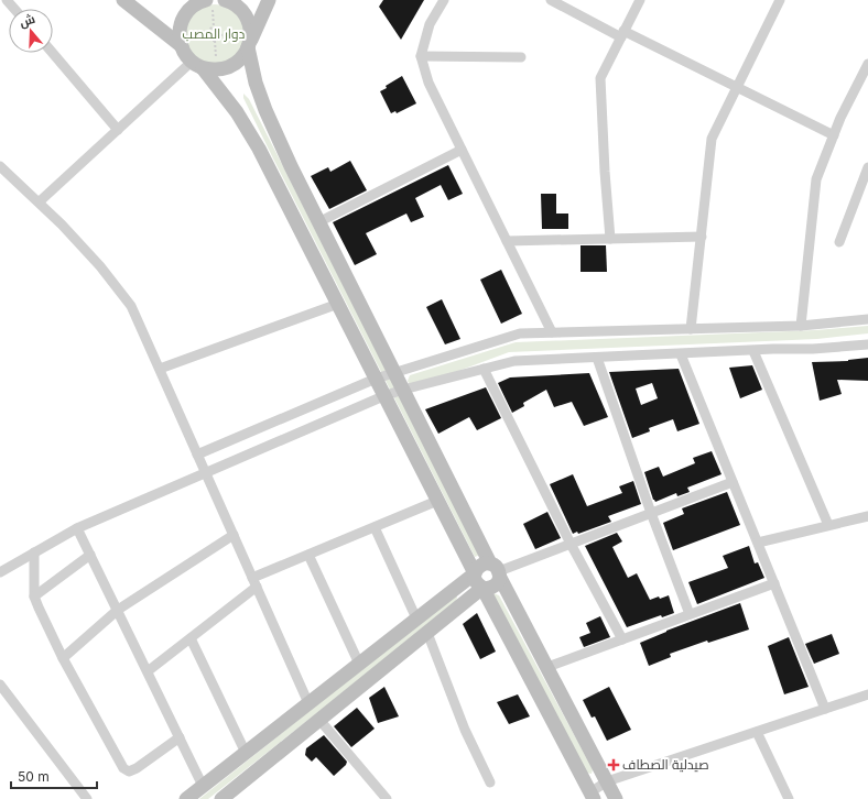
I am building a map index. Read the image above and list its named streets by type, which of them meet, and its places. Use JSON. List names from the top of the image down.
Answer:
{
  "parks": ["دوار المصب"],
  "places": {
    "health": ["صيدلية الصطاف"]
  },
  "scale_bar": "50 m",
  "north": "top"
}
